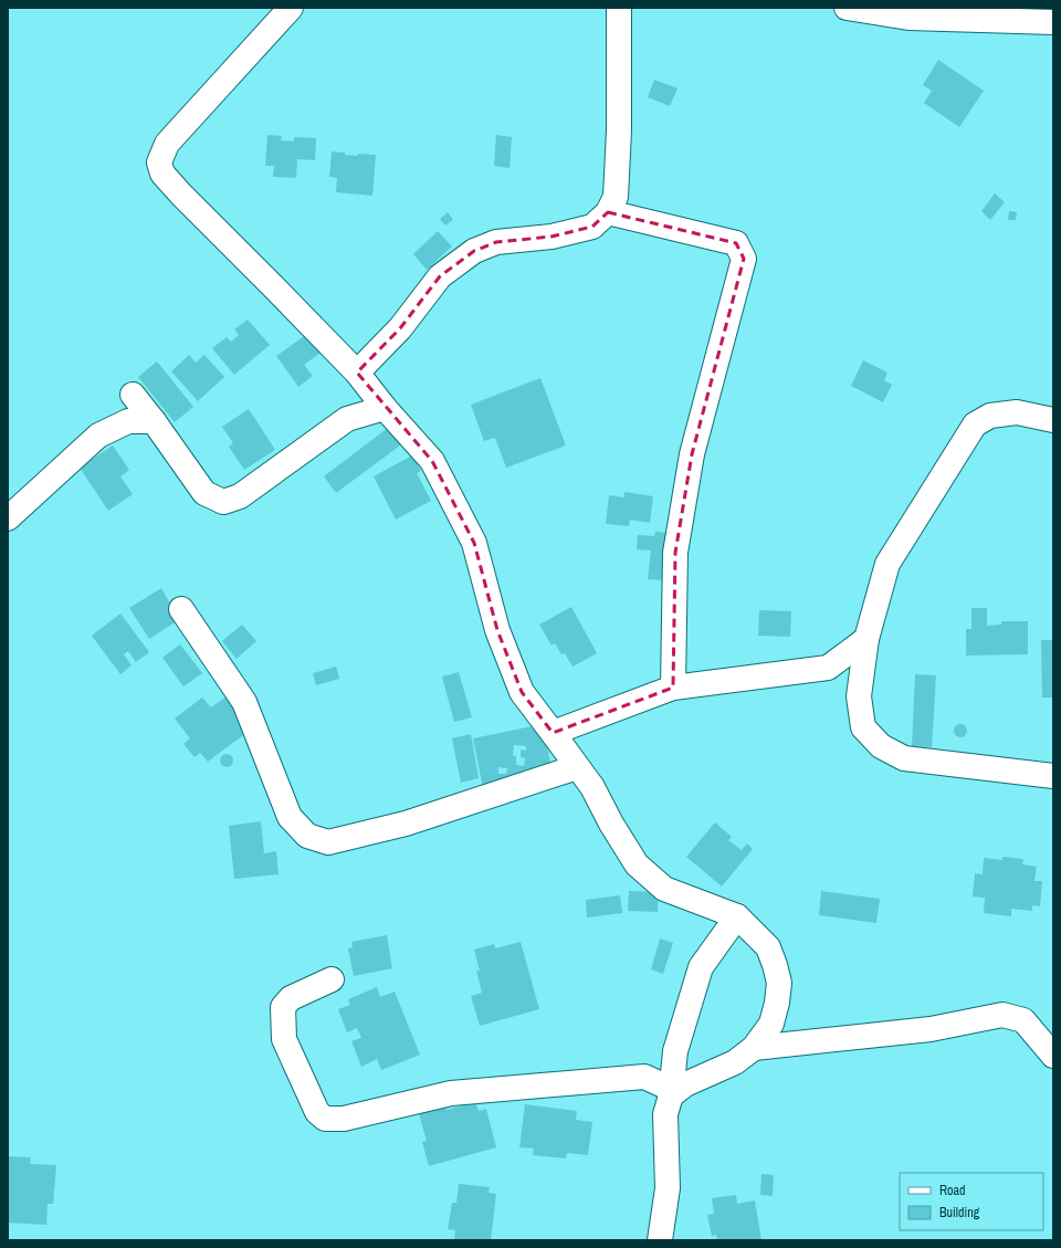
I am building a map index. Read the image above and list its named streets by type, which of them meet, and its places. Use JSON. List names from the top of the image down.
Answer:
{
  "legend": ["Road", "Building"]
}
